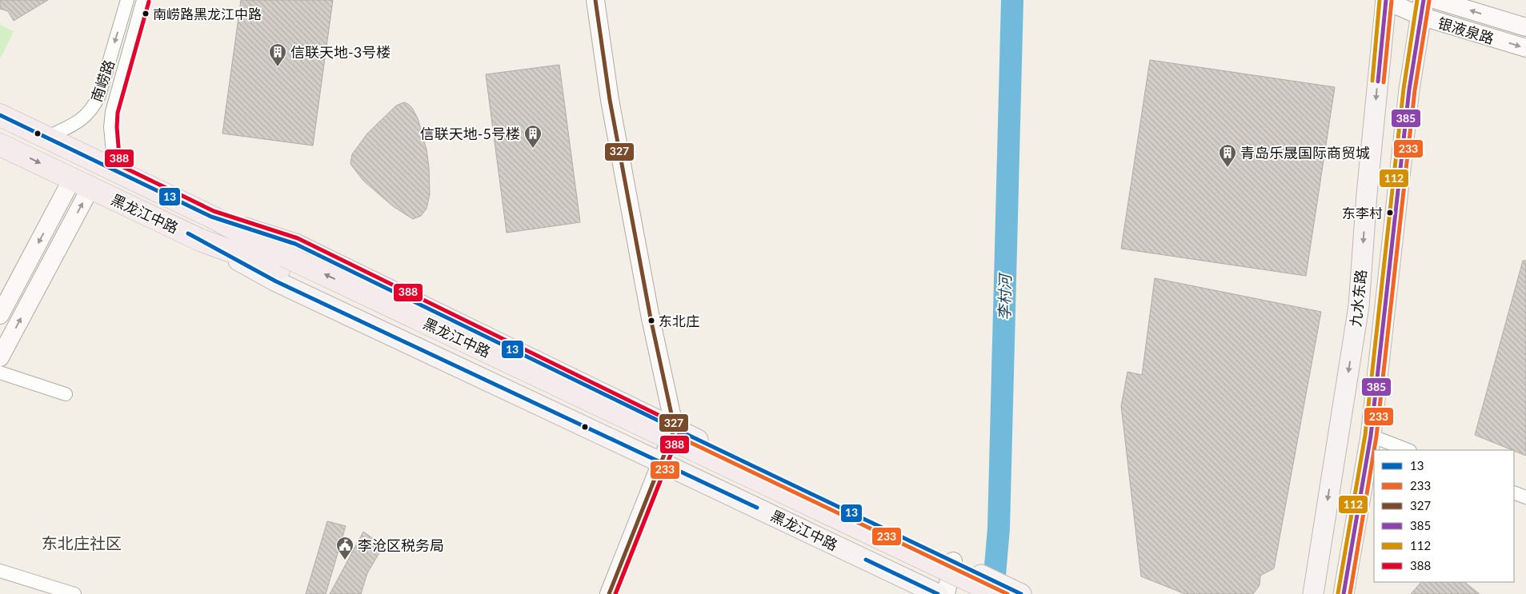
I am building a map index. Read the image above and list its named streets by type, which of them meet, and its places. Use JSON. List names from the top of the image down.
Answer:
{
  "streets": {
    "highway": ["黑龙江中路"],
    "main road": ["九水东路"],
    "street": ["银液泉路", "南崂路"]
  },
  "crossings": [
    ["银液泉路", "九水东路"],
    ["南崂路", "黑龙江中路"]
  ],
  "districts": ["东北庄社区"],
  "water": ["李村河"],
  "places": {
    "other": ["南崂路黑龙江中路", "东李村", "东北庄"],
    "building": ["信联天地-3号楼", "信联天地-5号楼", "青岛乐晟国际商贸城"],
    "public building": ["李沧区税务局"]
  },
  "lines": [
    "transit line 327",
    "transit line 385",
    "transit line 112",
    "transit line 233",
    "transit line 388",
    "transit line 13"
  ],
  "legend": [
    "13",
    "233",
    "327",
    "385",
    "112",
    "388"
  ]
}
